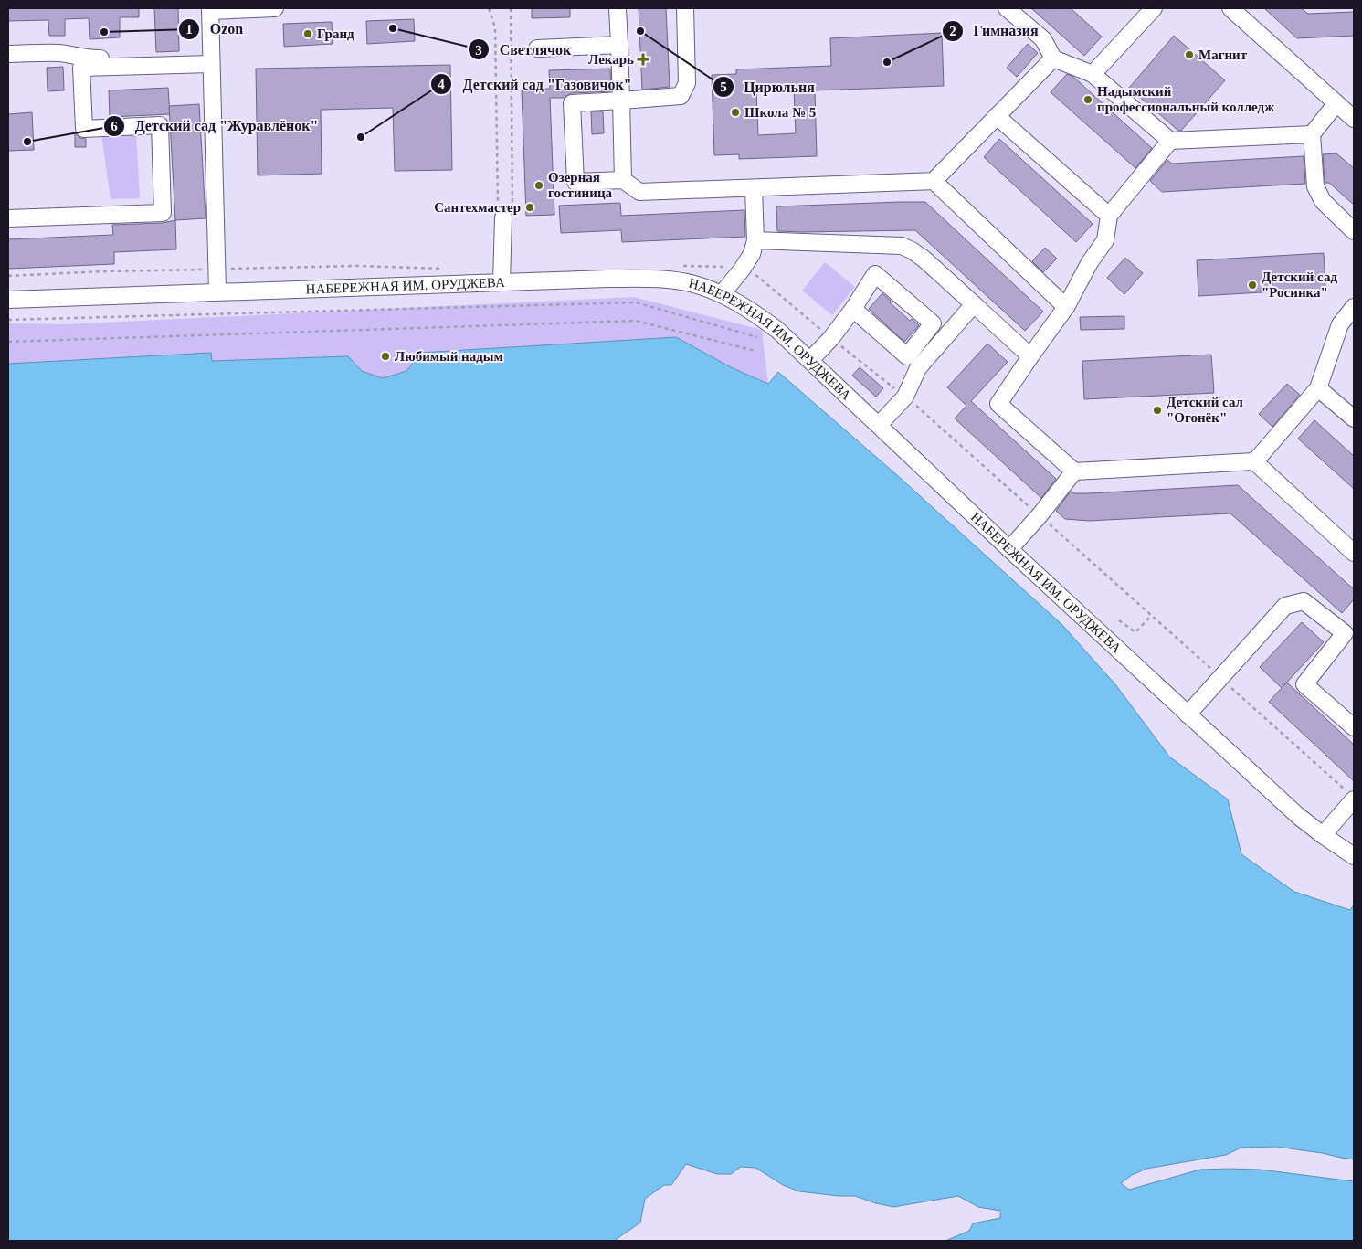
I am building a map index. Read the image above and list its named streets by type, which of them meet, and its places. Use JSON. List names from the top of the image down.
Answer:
{
  "streets": {
    "street": ["НАБЕРЕЖНАЯ ИМ. ОРУДЖЕВА"]
  },
  "places": {
    "other": [
      "Светлячок",
      "Цирюльня",
      "Ozon",
      "Гранд",
      "Магнит",
      "Гимназия",
      "Надымский профессиональный колледж",
      "Школа № 5",
      "Детский сад \"Газовичок\"",
      "Детский сад \"Журавлёнок\"",
      "Озерная гостиница",
      "Сантехмастер",
      "Детский сад \"Росинка\"",
      "Любимый надым",
      "Детский сал \"Огонёк\""
    ],
    "health": ["Лекарь"]
  }
}
